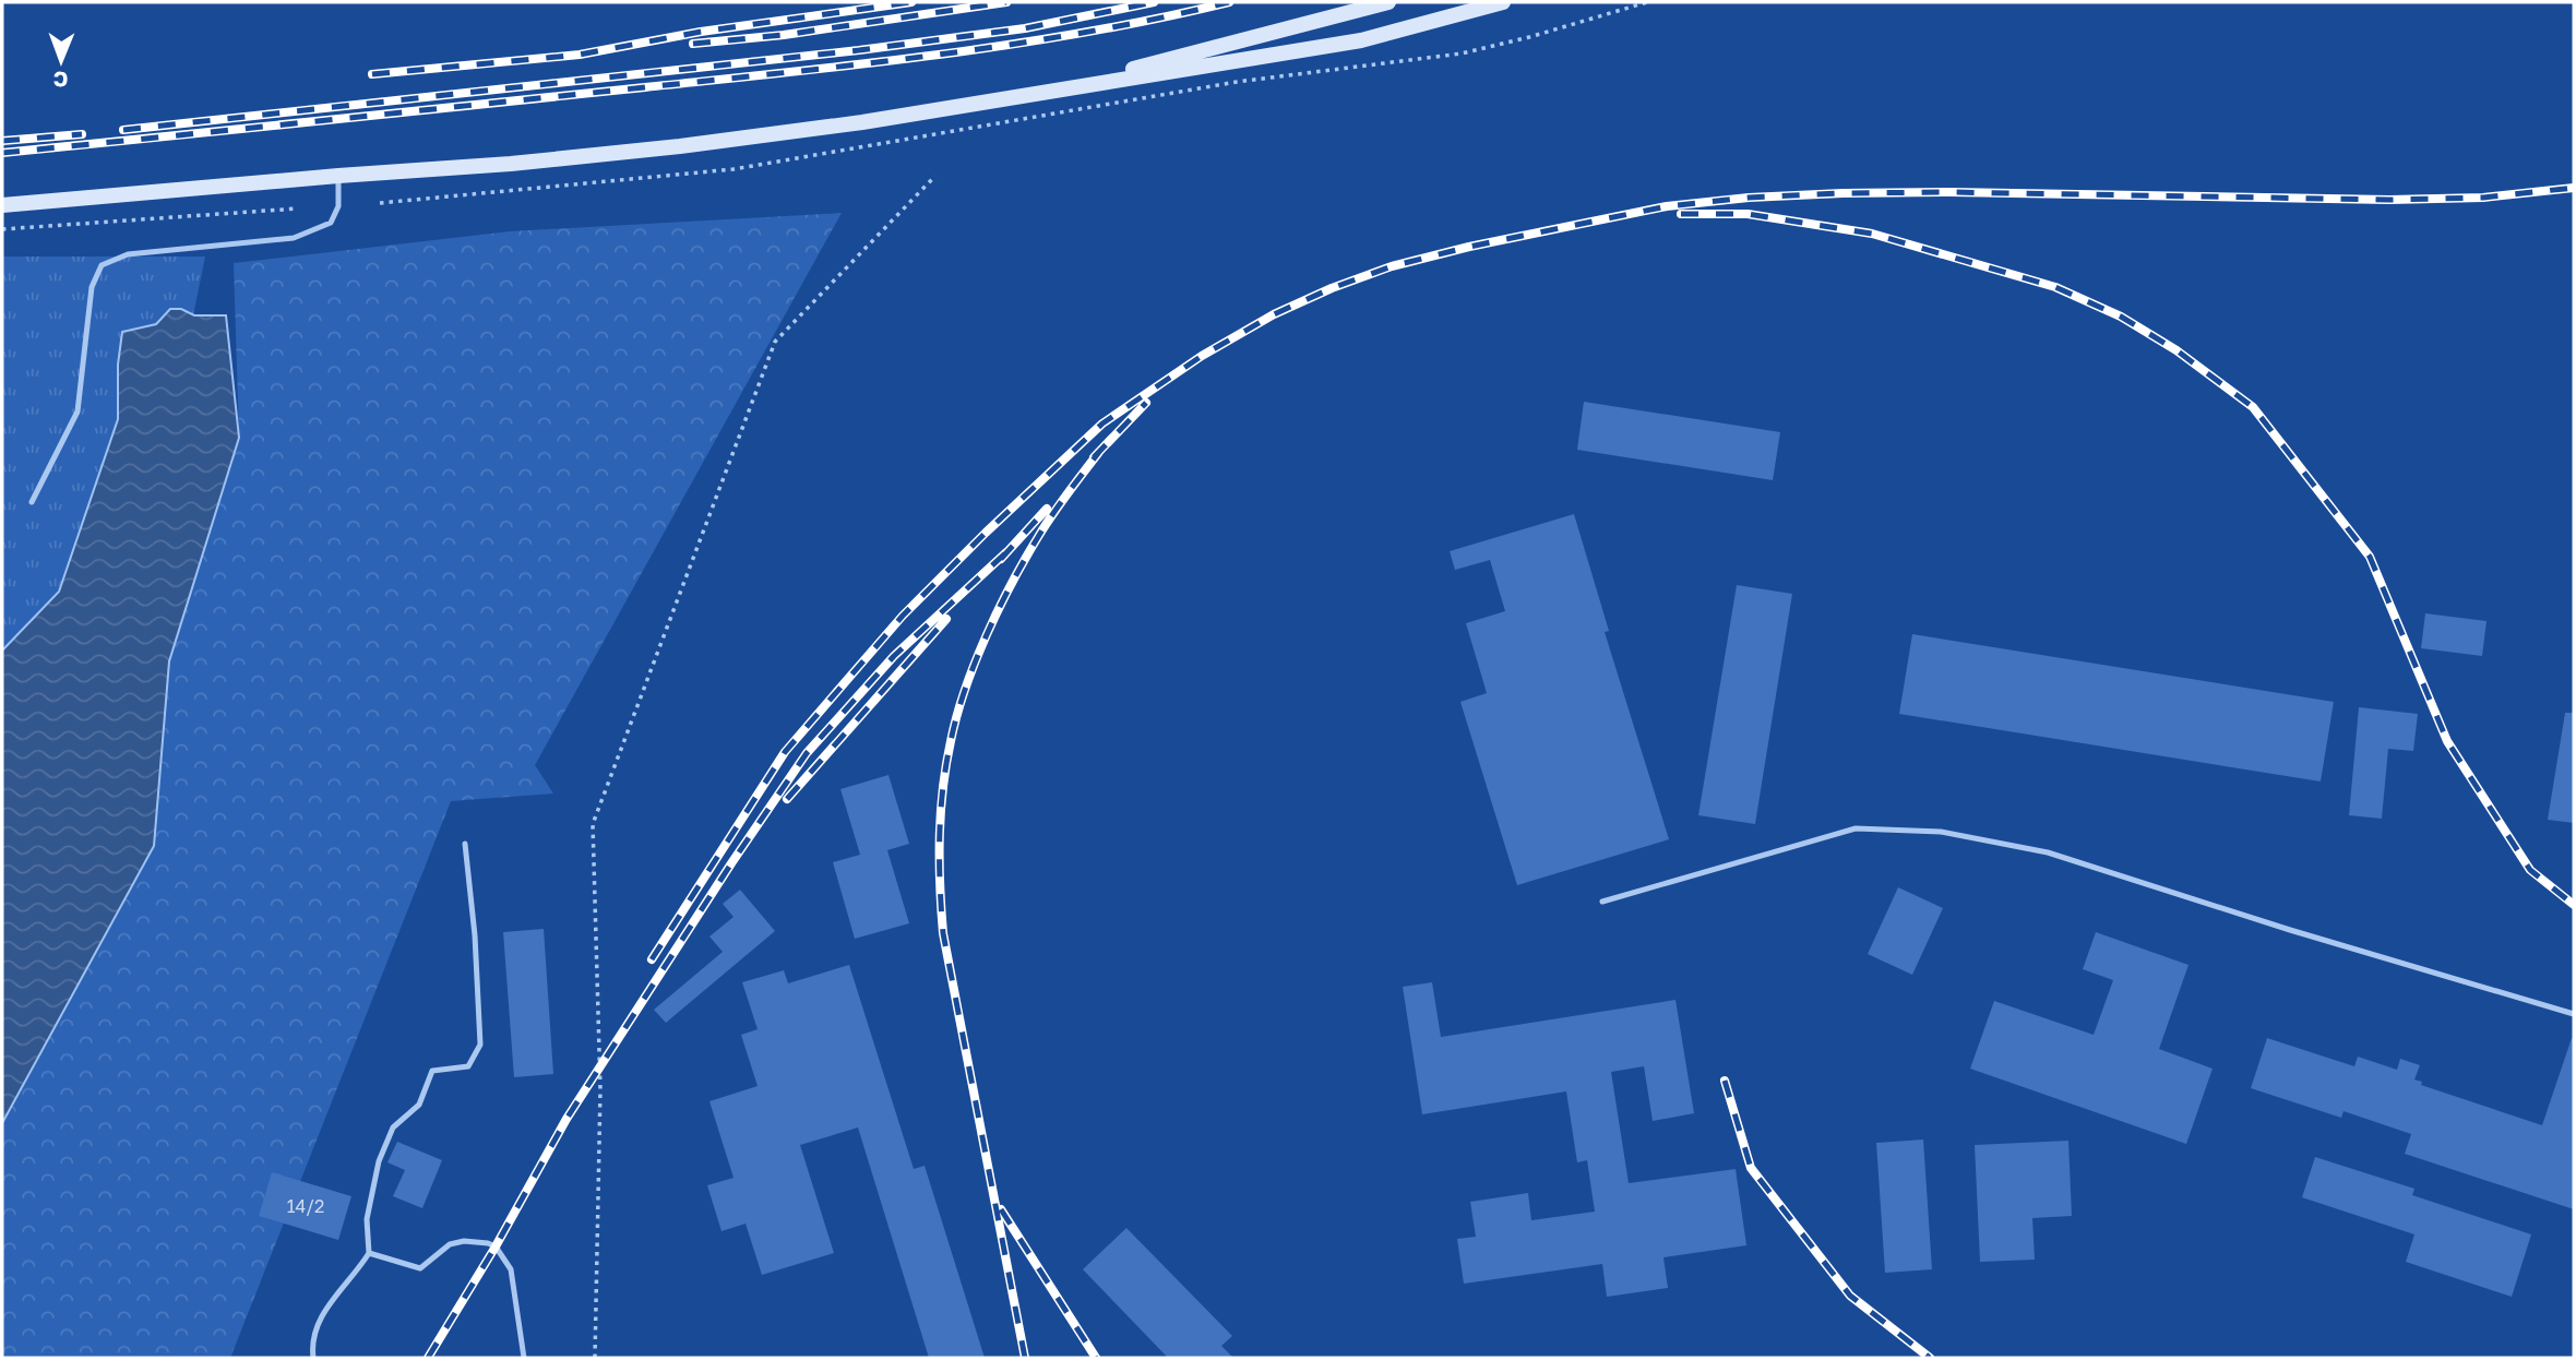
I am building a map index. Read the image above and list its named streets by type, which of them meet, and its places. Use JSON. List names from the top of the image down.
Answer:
{
  "house_numbers": ["14/2"],
  "north": "bottom"
}
